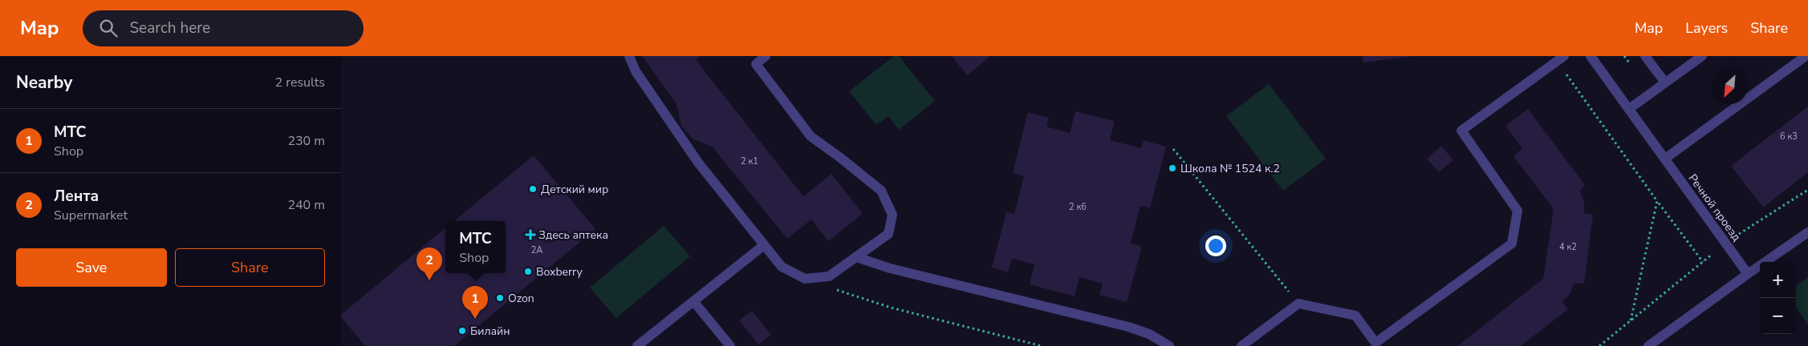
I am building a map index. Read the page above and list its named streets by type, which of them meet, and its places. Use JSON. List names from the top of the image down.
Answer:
{
  "streets": {
    "street": ["Речной проезд"]
  },
  "places": {
    "other": [
      "Школа № 1524 к.2",
      "Детский мир",
      "Boxberry",
      "Ozon",
      "Билайн"
    ],
    "health": ["Здесь аптека"]
  },
  "house_numbers": [
    "6 к3",
    "2 к1",
    "2 к6",
    "4 к2",
    "2А"
  ],
  "north": "bottom left",
  "page": {
    "header": "Map",
    "search": "Search here",
    "nav": ["Map", "Layers", "Share"],
    "heading": ["Nearby", "2 results"],
    "list": [
      {
        "mark": "1",
        "name": "МТС",
        "note": "Shop",
        "value": "230 m"
      },
      {
        "mark": "2",
        "name": "Лента",
        "note": "Supermarket",
        "value": "240 m"
      }
    ],
    "popup": ["МТС", "Shop"],
    "buttons": ["Save", "Share"],
    "pins": ["2", "1"],
    "map_buttons": ["+", "−"]
  }
}
